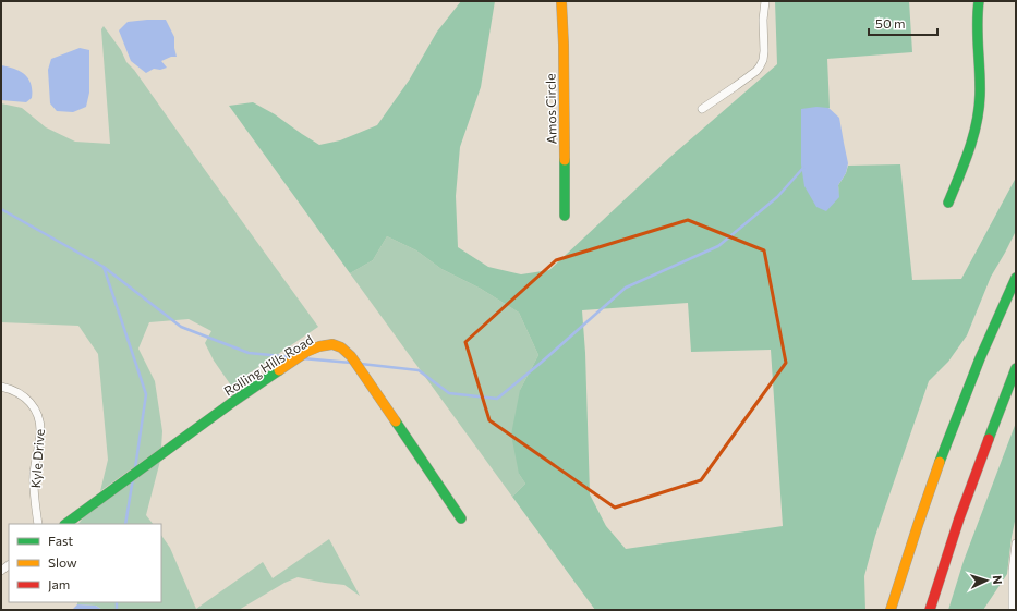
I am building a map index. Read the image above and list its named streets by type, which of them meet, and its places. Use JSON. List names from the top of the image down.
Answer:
{
  "streets": {
    "main road": ["Amos Circle", "Rolling Hills Road"],
    "street": ["Kyle Drive"]
  },
  "legend": ["Fast", "Slow", "Jam"],
  "scale_bar": "50 m",
  "north": "right"
}
